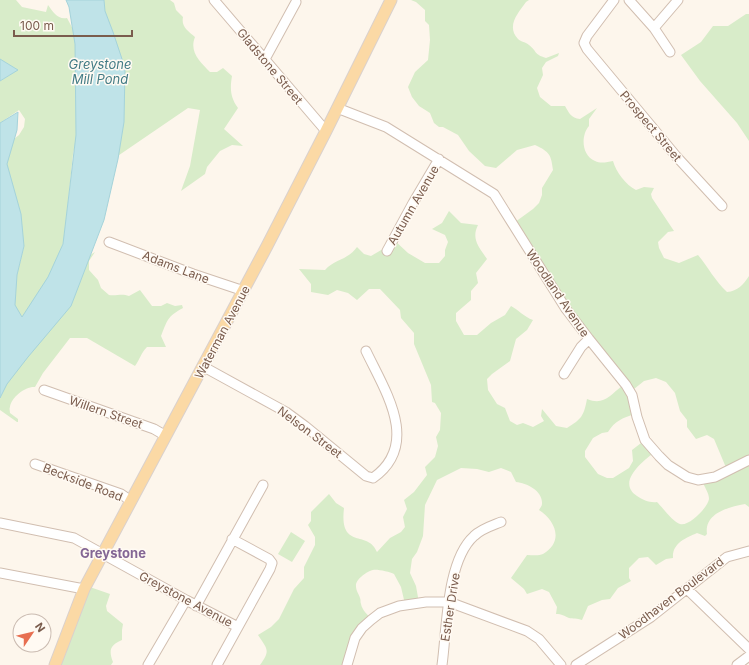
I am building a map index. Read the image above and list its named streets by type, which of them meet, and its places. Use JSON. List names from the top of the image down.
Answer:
{
  "streets": {
    "main road": ["Waterman Avenue"],
    "street": [
      "Gladstone Street",
      "Prospect Street",
      "Autumn Avenue",
      "Adams Lane",
      "Woodland Avenue",
      "Willern Street",
      "Nelson Street",
      "Beckside Road",
      "Woodhaven Boulevard",
      "Greystone Avenue",
      "Esther Drive"
    ]
  },
  "crossings": [
    ["Gladstone Street", "Waterman Avenue"],
    ["Autumn Avenue", "Woodland Avenue"],
    ["Adams Lane", "Waterman Avenue"],
    ["Woodland Avenue", "Waterman Avenue"],
    ["Waterman Avenue", "Willern Street"],
    ["Waterman Avenue", "Nelson Street"],
    ["Waterman Avenue", "Beckside Road"],
    ["Waterman Avenue", "Greystone Avenue"]
  ],
  "districts": ["Greystone"],
  "water": ["Greystone Mill Pond"],
  "scale_bar": "100 m",
  "north": "top right"
}
